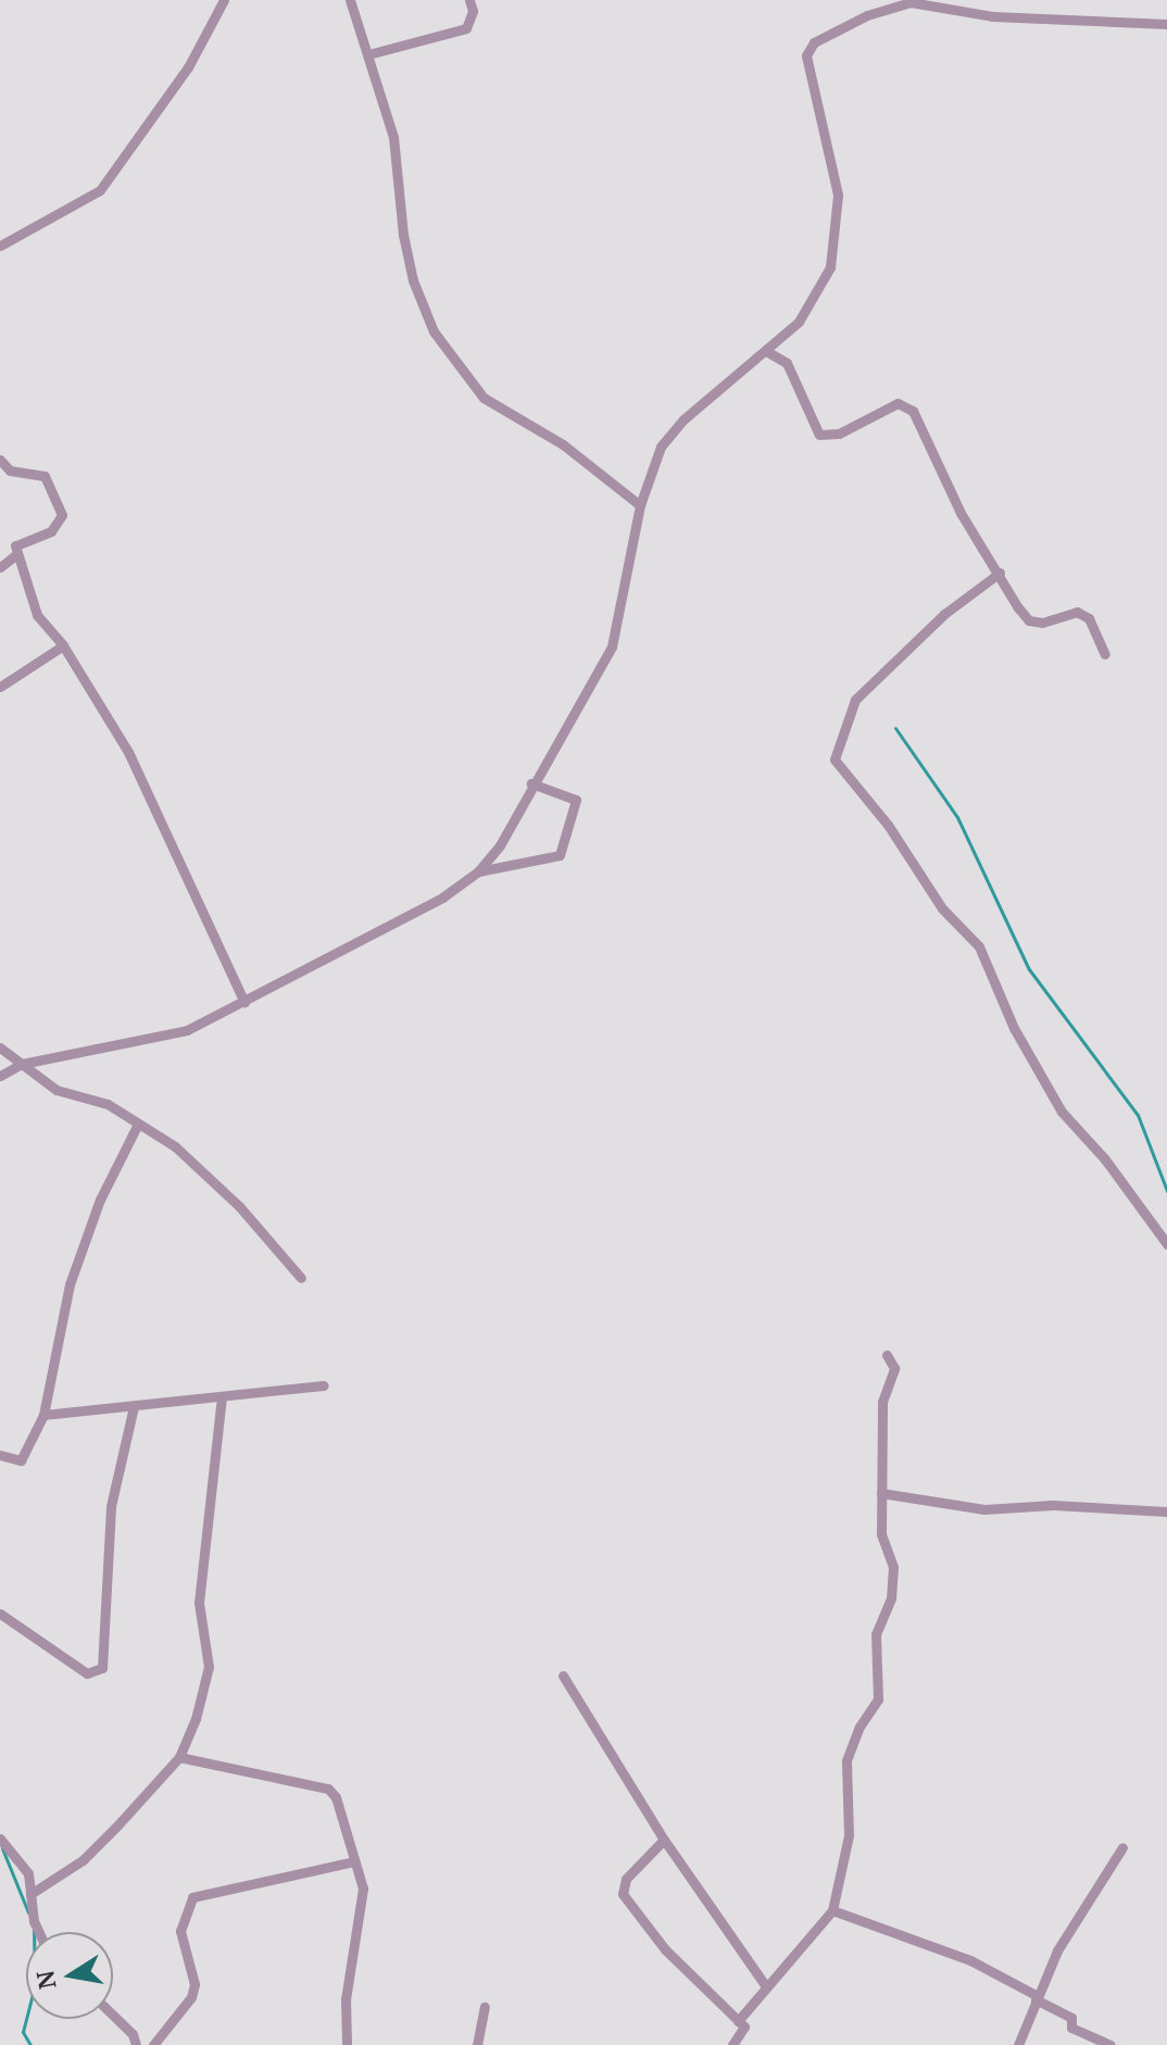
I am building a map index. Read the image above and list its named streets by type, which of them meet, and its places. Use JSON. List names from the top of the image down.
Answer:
{
  "north": "left"
}
